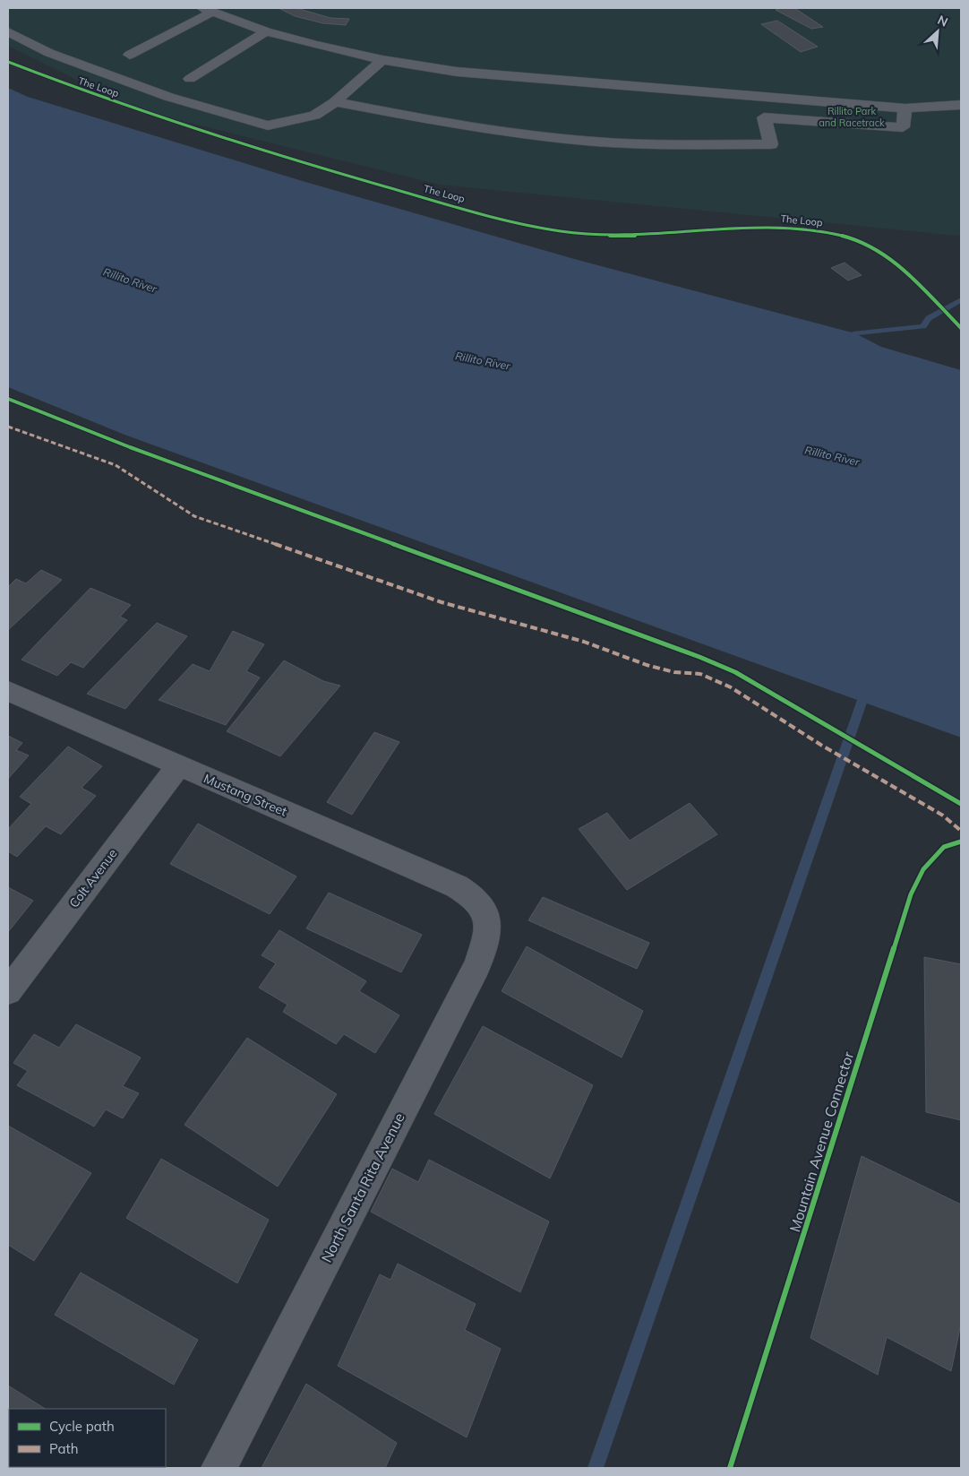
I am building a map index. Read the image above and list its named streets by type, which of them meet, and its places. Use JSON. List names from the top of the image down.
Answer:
{
  "streets": {
    "street": ["Mustang Street", "Colt Avenue", "North Santa Rita Avenue"],
    "cycle path": ["The Loop", "Mountain Avenue Connector"]
  },
  "crossings": [
    ["Mustang Street", "Colt Avenue"],
    ["Mustang Street", "North Santa Rita Avenue"]
  ],
  "water": ["Rillito River"],
  "parks": ["Rillito Park and Racetrack"],
  "legend": ["Cycle path", "Path"],
  "north": "top right"
}
